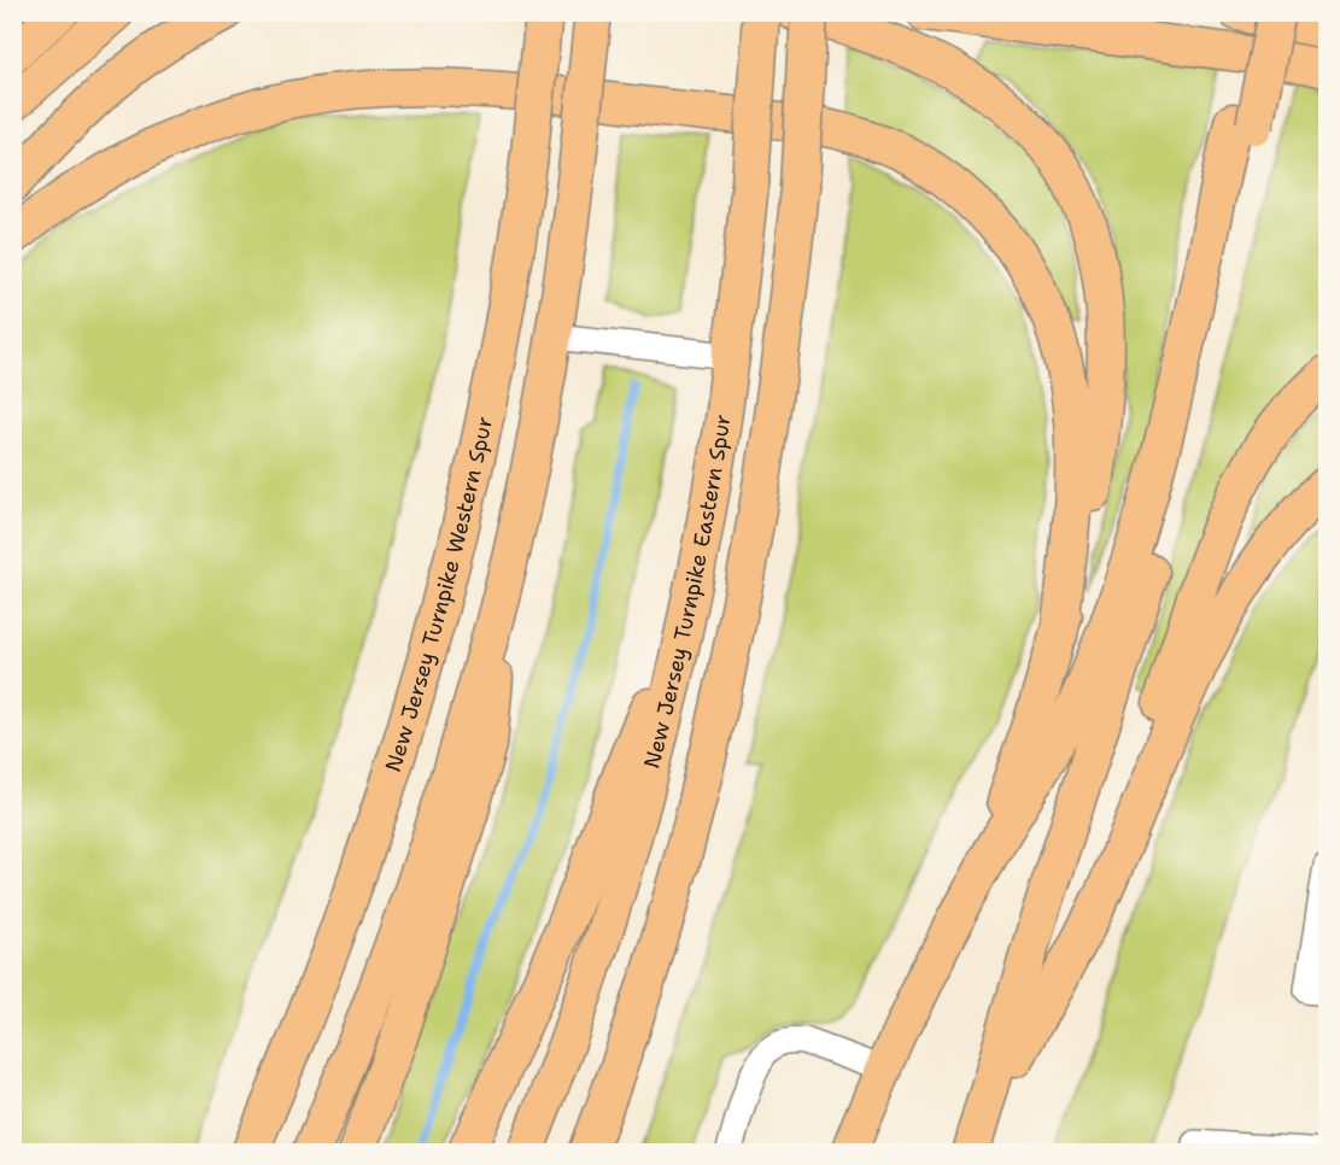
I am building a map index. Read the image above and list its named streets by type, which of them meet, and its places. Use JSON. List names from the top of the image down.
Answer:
{
  "streets": {
    "highway": ["New Jersey Turnpike Eastern Spur", "New Jersey Turnpike Western Spur"]
  }
}
